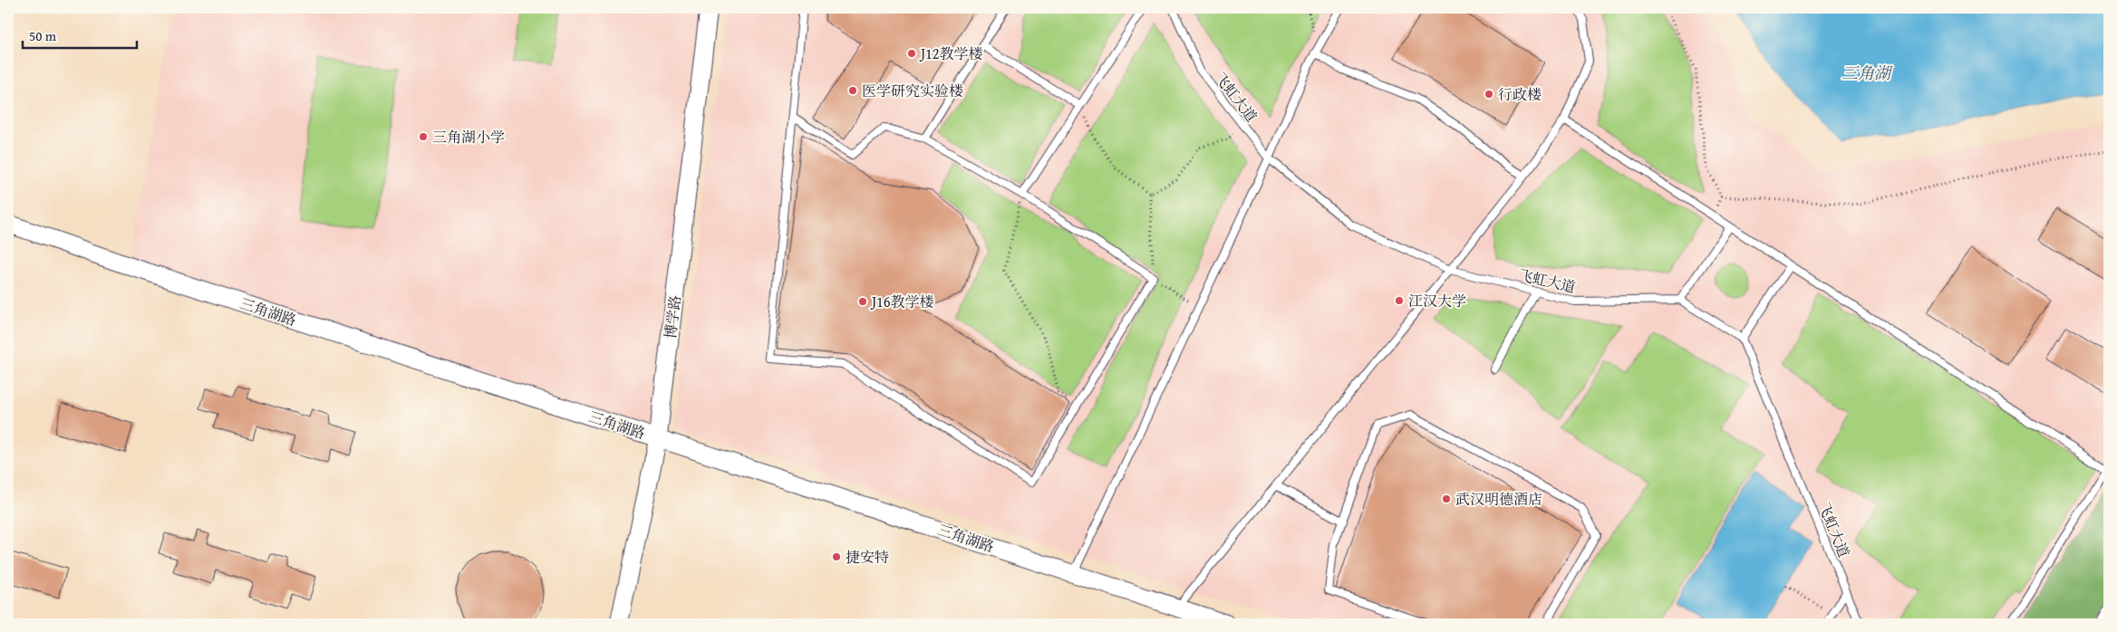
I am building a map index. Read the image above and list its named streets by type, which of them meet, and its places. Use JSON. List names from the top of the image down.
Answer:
{
  "streets": {
    "street": ["三角湖路", "博学路"],
    "lane": ["飞虹大道"]
  },
  "crossings": [
    ["三角湖路", "博学路"]
  ],
  "water": ["三角湖"],
  "places": [
    "J12教学楼",
    "医学研究实验楼",
    "行政楼",
    "三角湖小学",
    "江汉大学",
    "J16教学楼",
    "武汉明德酒店",
    "捷安特"
  ],
  "scale_bar": "50 m"
}
